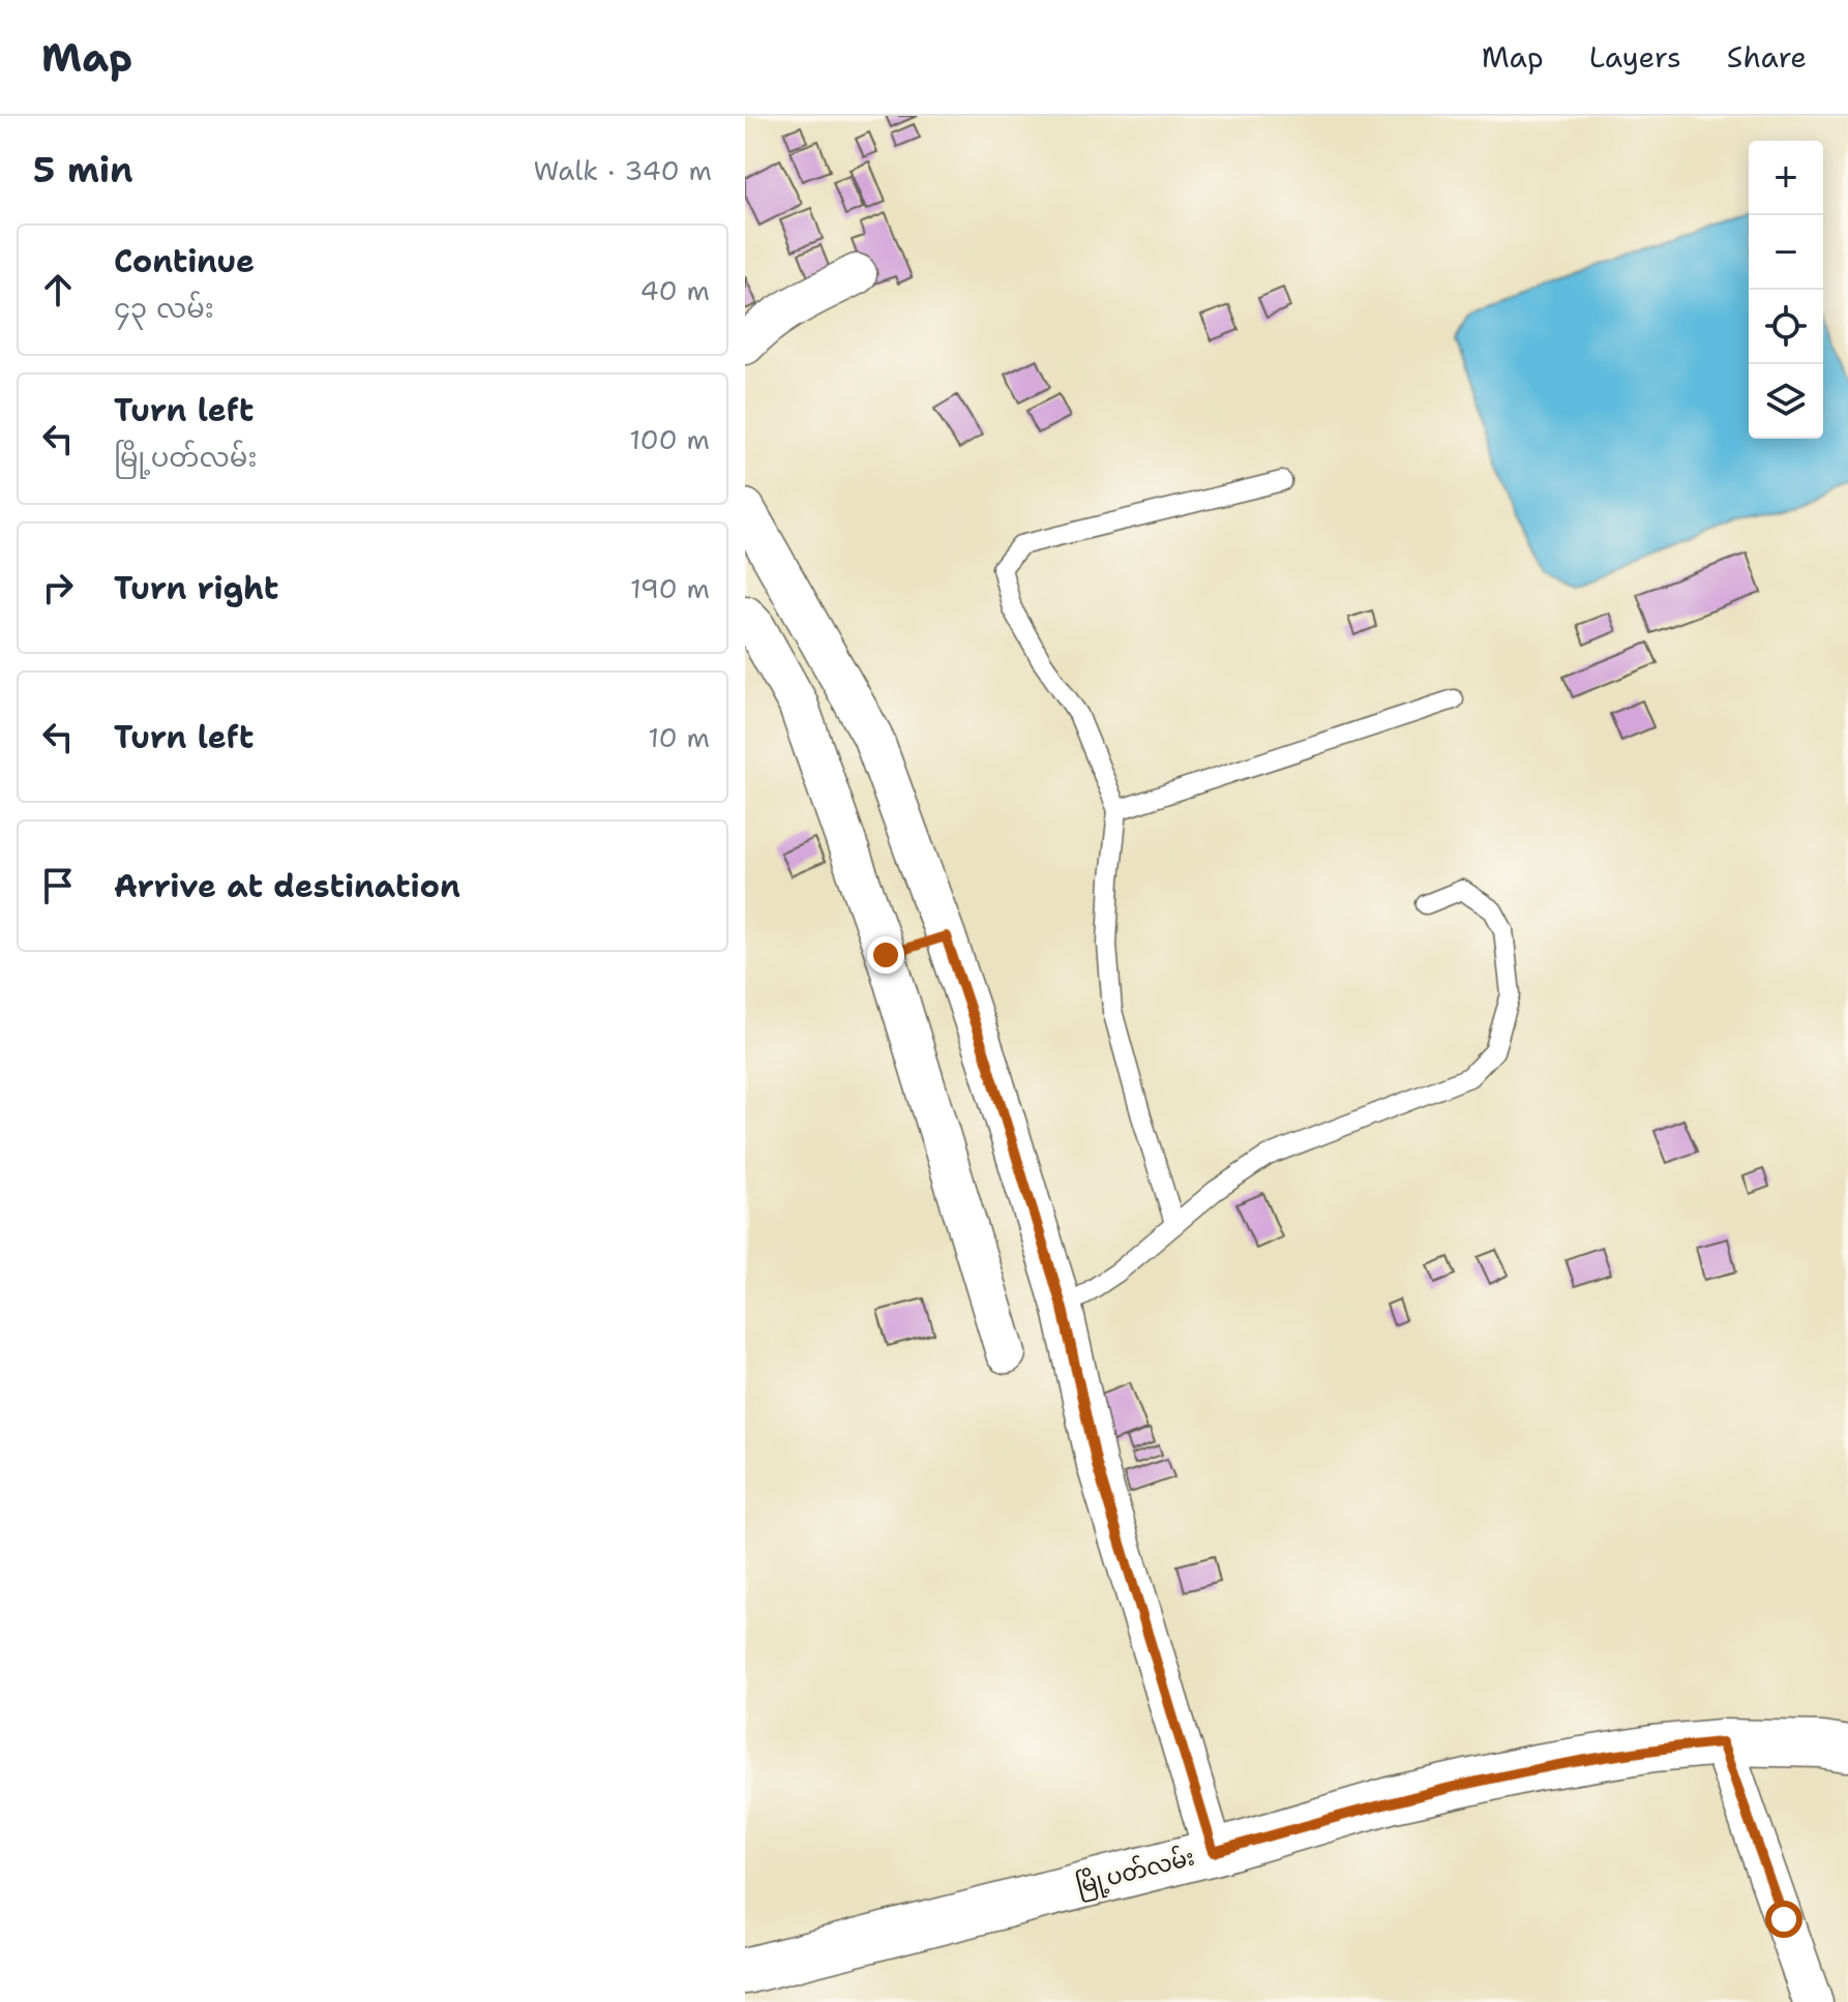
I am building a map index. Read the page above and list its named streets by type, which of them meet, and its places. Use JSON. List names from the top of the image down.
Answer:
{
  "streets": {
    "main road": ["မြို့ပတ်လမ်း"]
  },
  "page": {
    "header": "Map",
    "nav": ["Map", "Layers", "Share"],
    "heading": ["5 min", "Walk · 340 m"],
    "map_buttons": ["+", "−"],
    "list": [
      ["Continue", "၄၃ လမ်း", "40 m"],
      ["Turn left", "မြို့ပတ်လမ်း", "100 m"],
      ["Turn right", "190 m"],
      ["Turn left", "10 m"],
      "Arrive at destination"
    ]
  }
}
